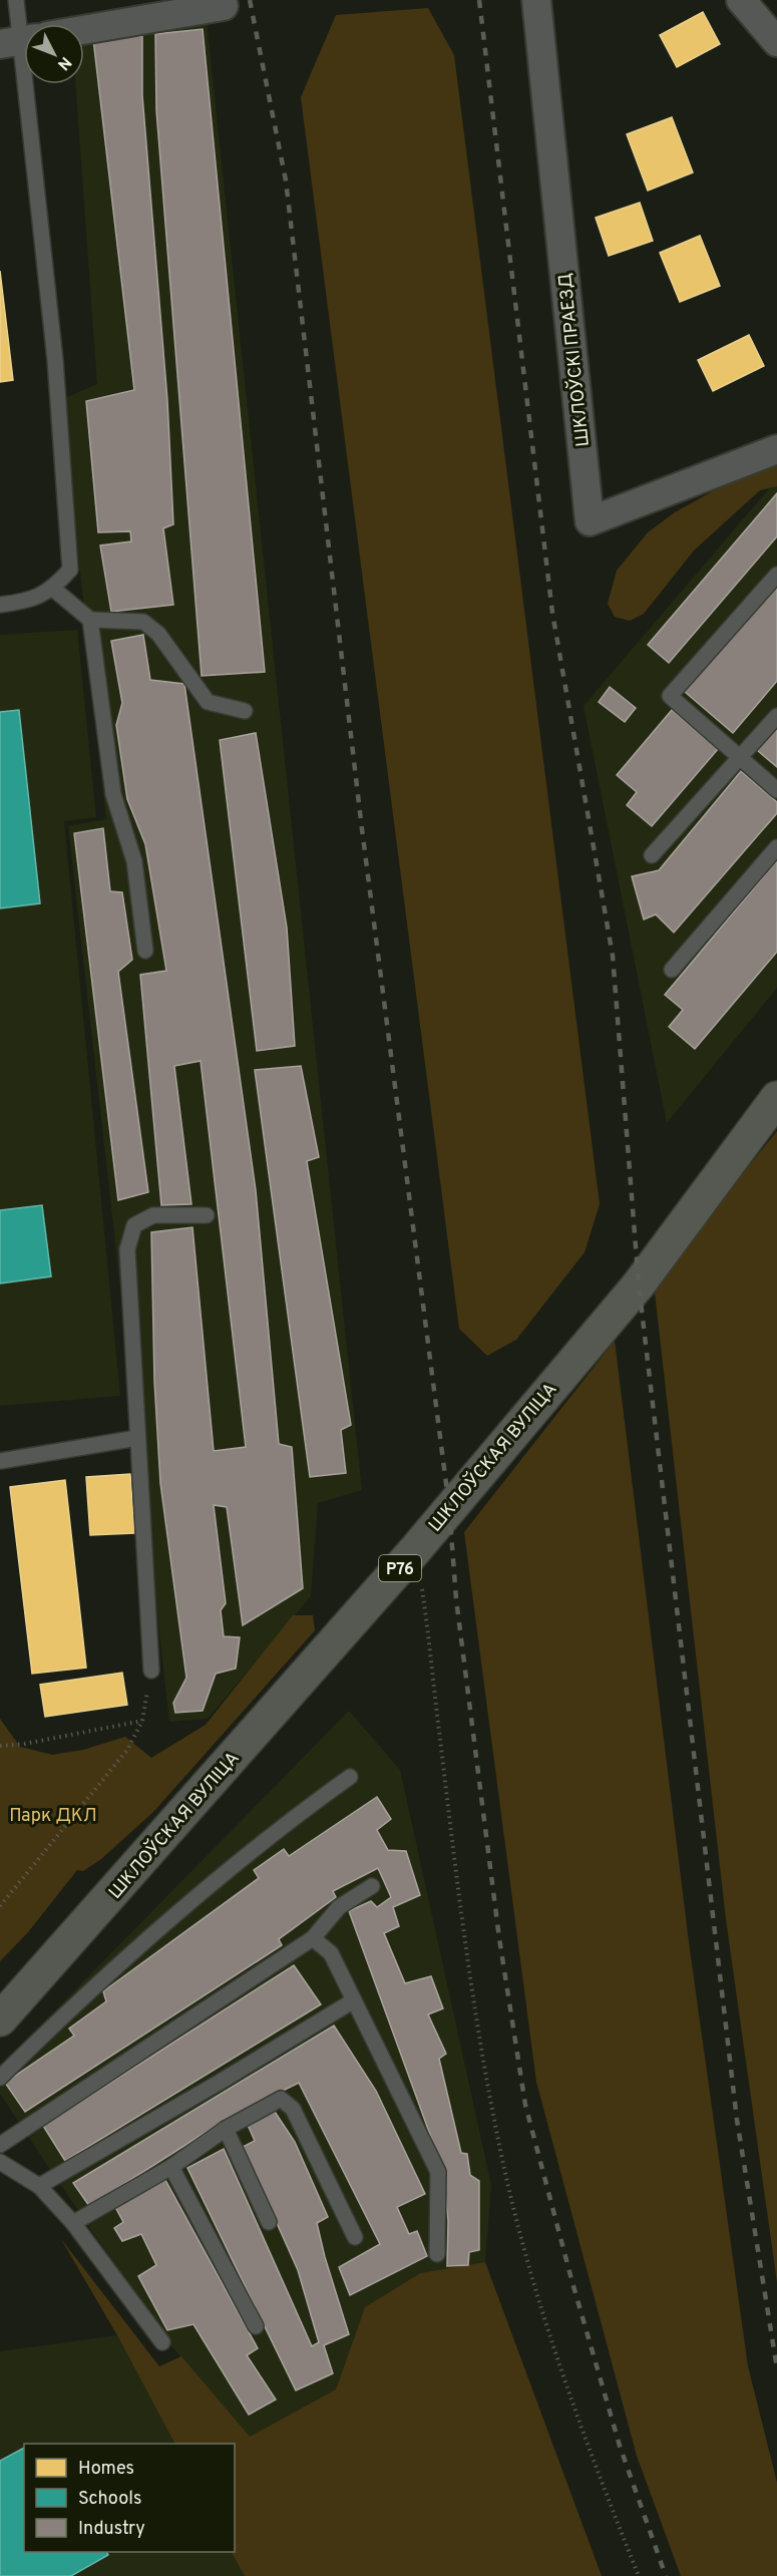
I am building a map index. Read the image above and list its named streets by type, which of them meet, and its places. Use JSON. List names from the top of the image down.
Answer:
{
  "streets": {
    "main road": ["ШКЛОЎСКАЯ ВУЛІЦА", "Р76"],
    "street": ["ШКЛОЎСКІ ПРАЕЗД"]
  },
  "parks": ["Парк ДКЛ"],
  "legend": ["Homes", "Schools", "Industry"],
  "north": "bottom right"
}
